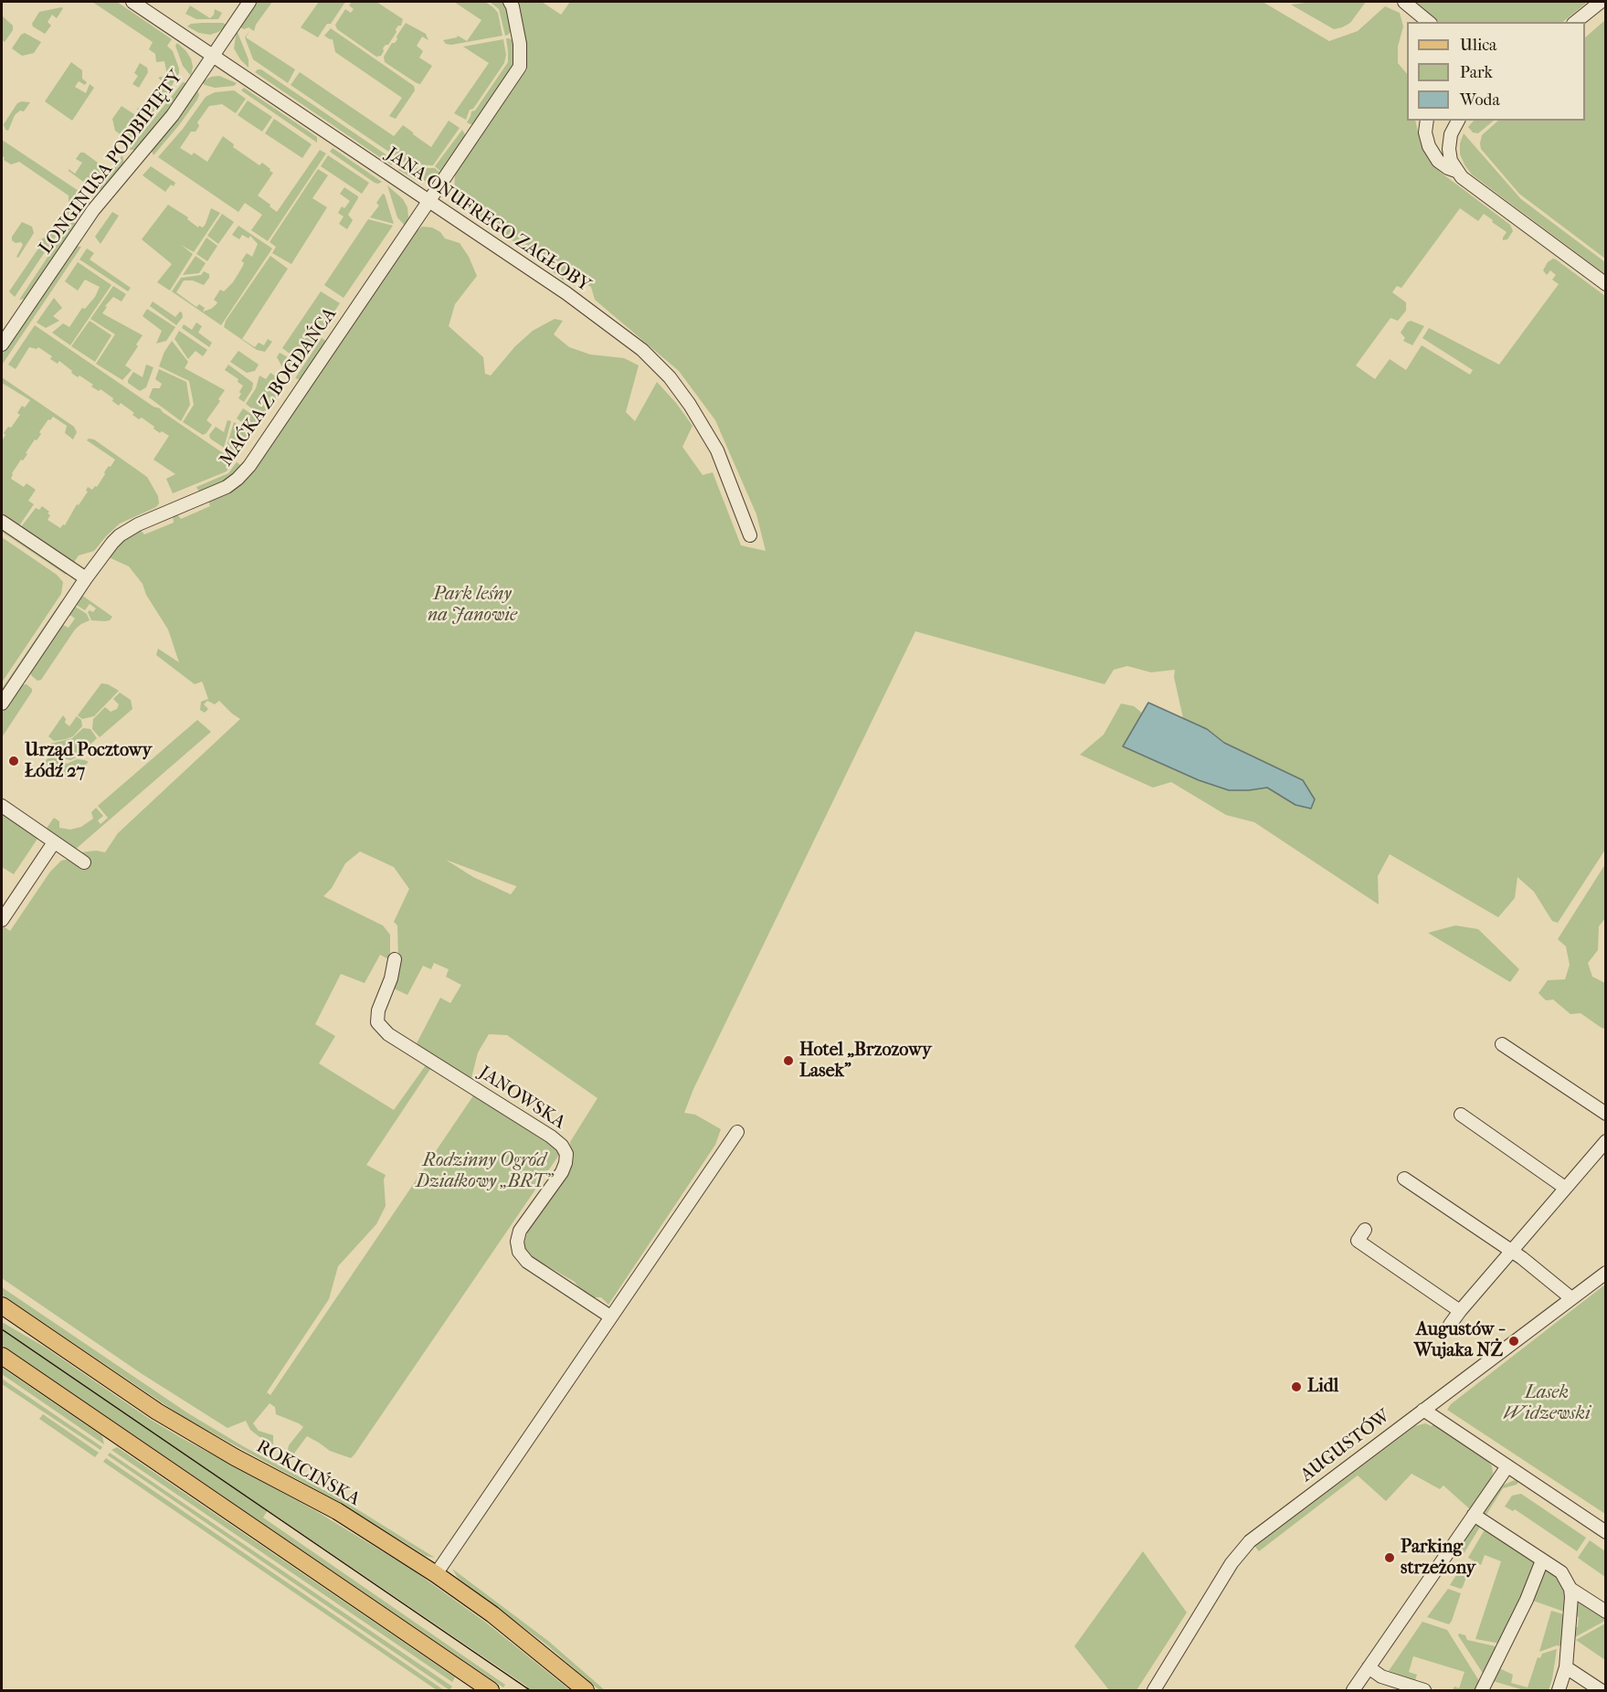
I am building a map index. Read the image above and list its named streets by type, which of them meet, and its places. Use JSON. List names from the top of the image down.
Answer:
{
  "streets": {
    "main road": ["ROKICIŃSKA"],
    "street": [
      "LONGINUSA PODBIPIĘTY",
      "JANA ONUFREGO ZAGŁOBY",
      "MAĆKA Z BOGDAŃCA",
      "JANOWSKA",
      "AUGUSTÓW"
    ]
  },
  "crossings": [
    ["LONGINUSA PODBIPIĘTY", "JANA ONUFREGO ZAGŁOBY"],
    ["JANA ONUFREGO ZAGŁOBY", "MAĆKA Z BOGDAŃCA"]
  ],
  "parks": ["Park leśny na Janowie", "Rodzinny Ogród Działkowy „BRT”", "Lasek Widzewski"],
  "places": [
    "Urząd Pocztowy Łódź 27",
    "Hotel „Brzozowy Lasek”",
    "Augustów - Wujaka NŻ",
    "Lidl",
    "Parking strzeżony"
  ],
  "legend": ["Ulica", "Park", "Woda"]
}
